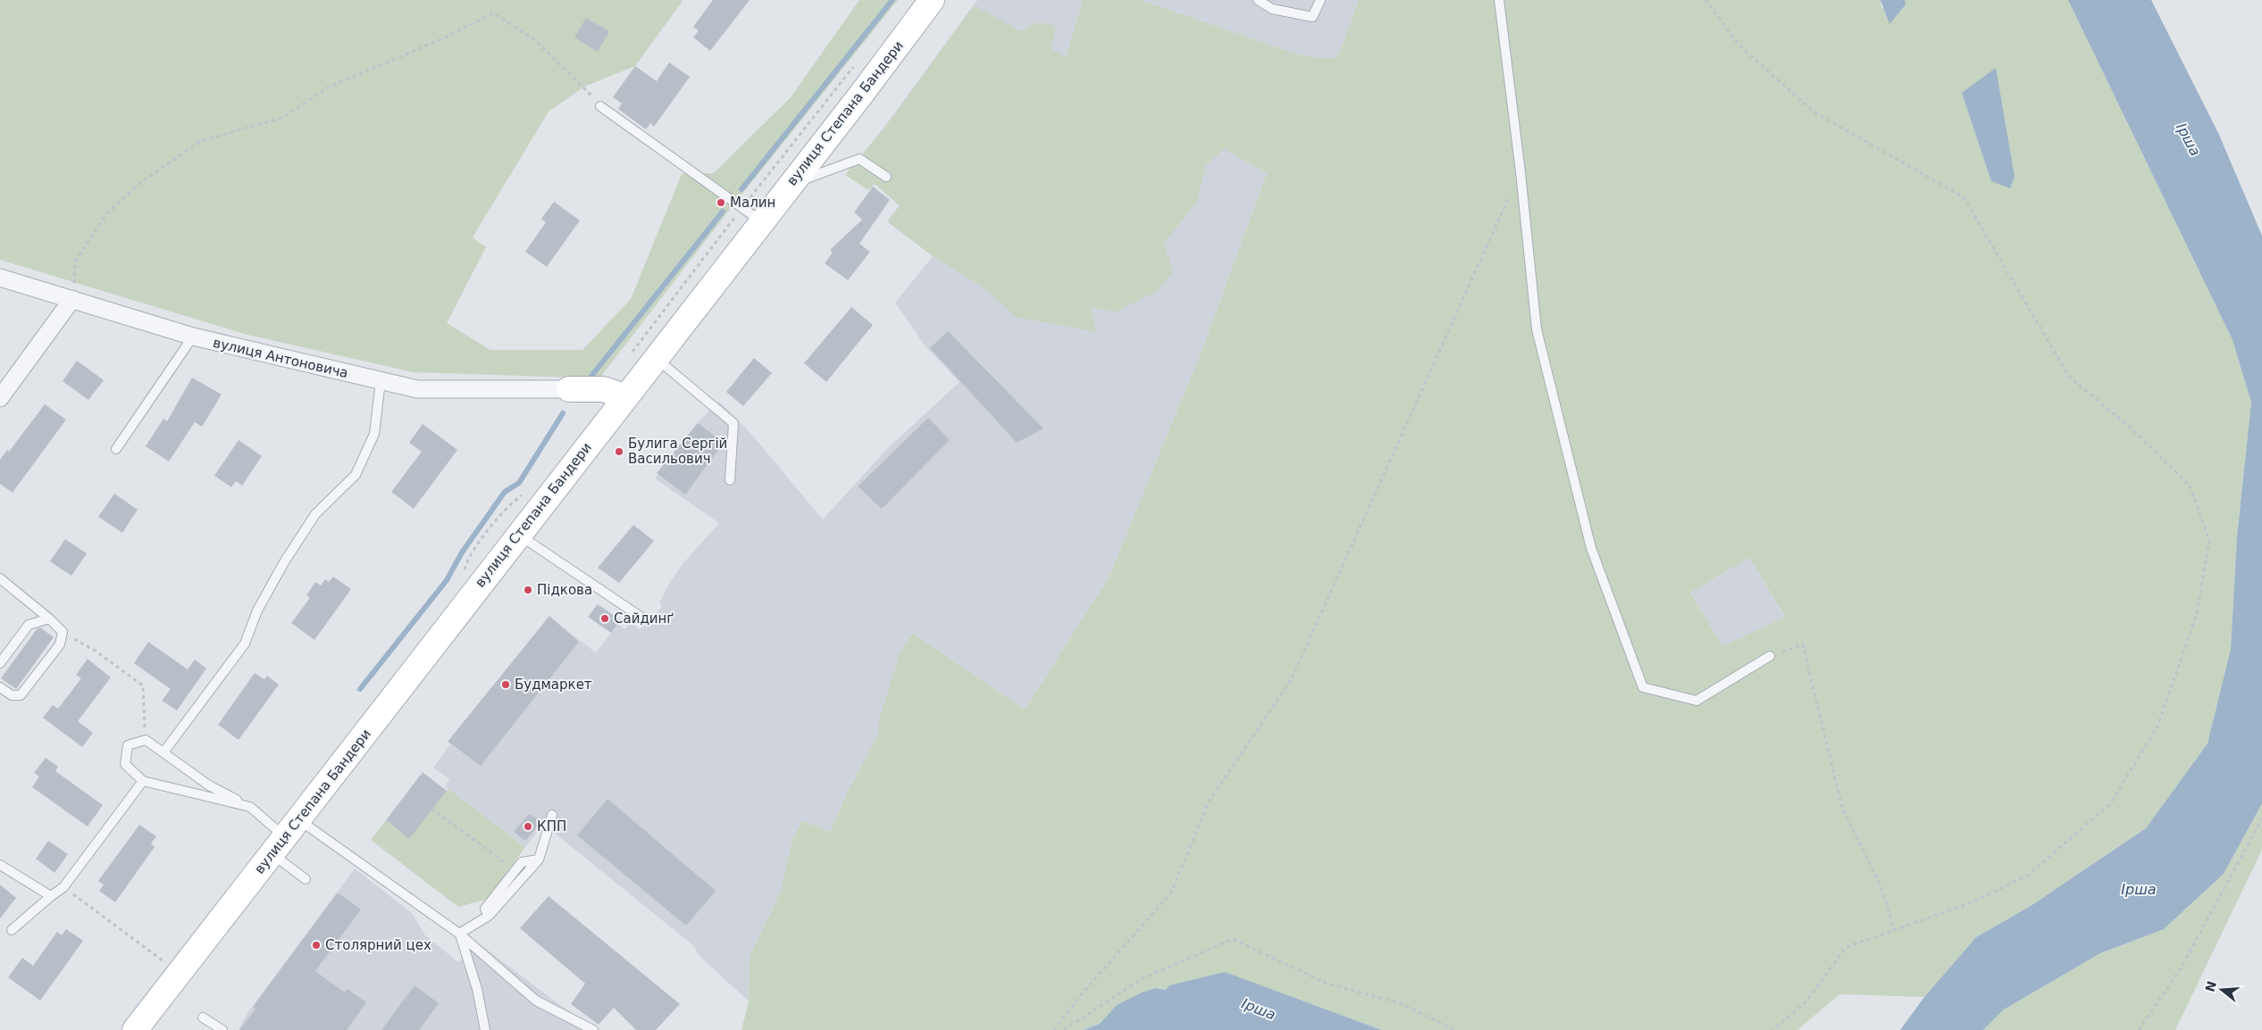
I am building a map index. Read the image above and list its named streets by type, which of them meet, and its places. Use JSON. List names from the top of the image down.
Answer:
{
  "streets": {
    "street": ["вулиця Степана Бандери", "вулиця Антоновича"]
  },
  "water": ["Ірша"],
  "places": [
    "Малин",
    "Булига Сергій Васильович",
    "Підкова",
    "Сайдинґ",
    "Будмаркет",
    "КПП",
    "Столярний цех"
  ],
  "north": "left"
}
